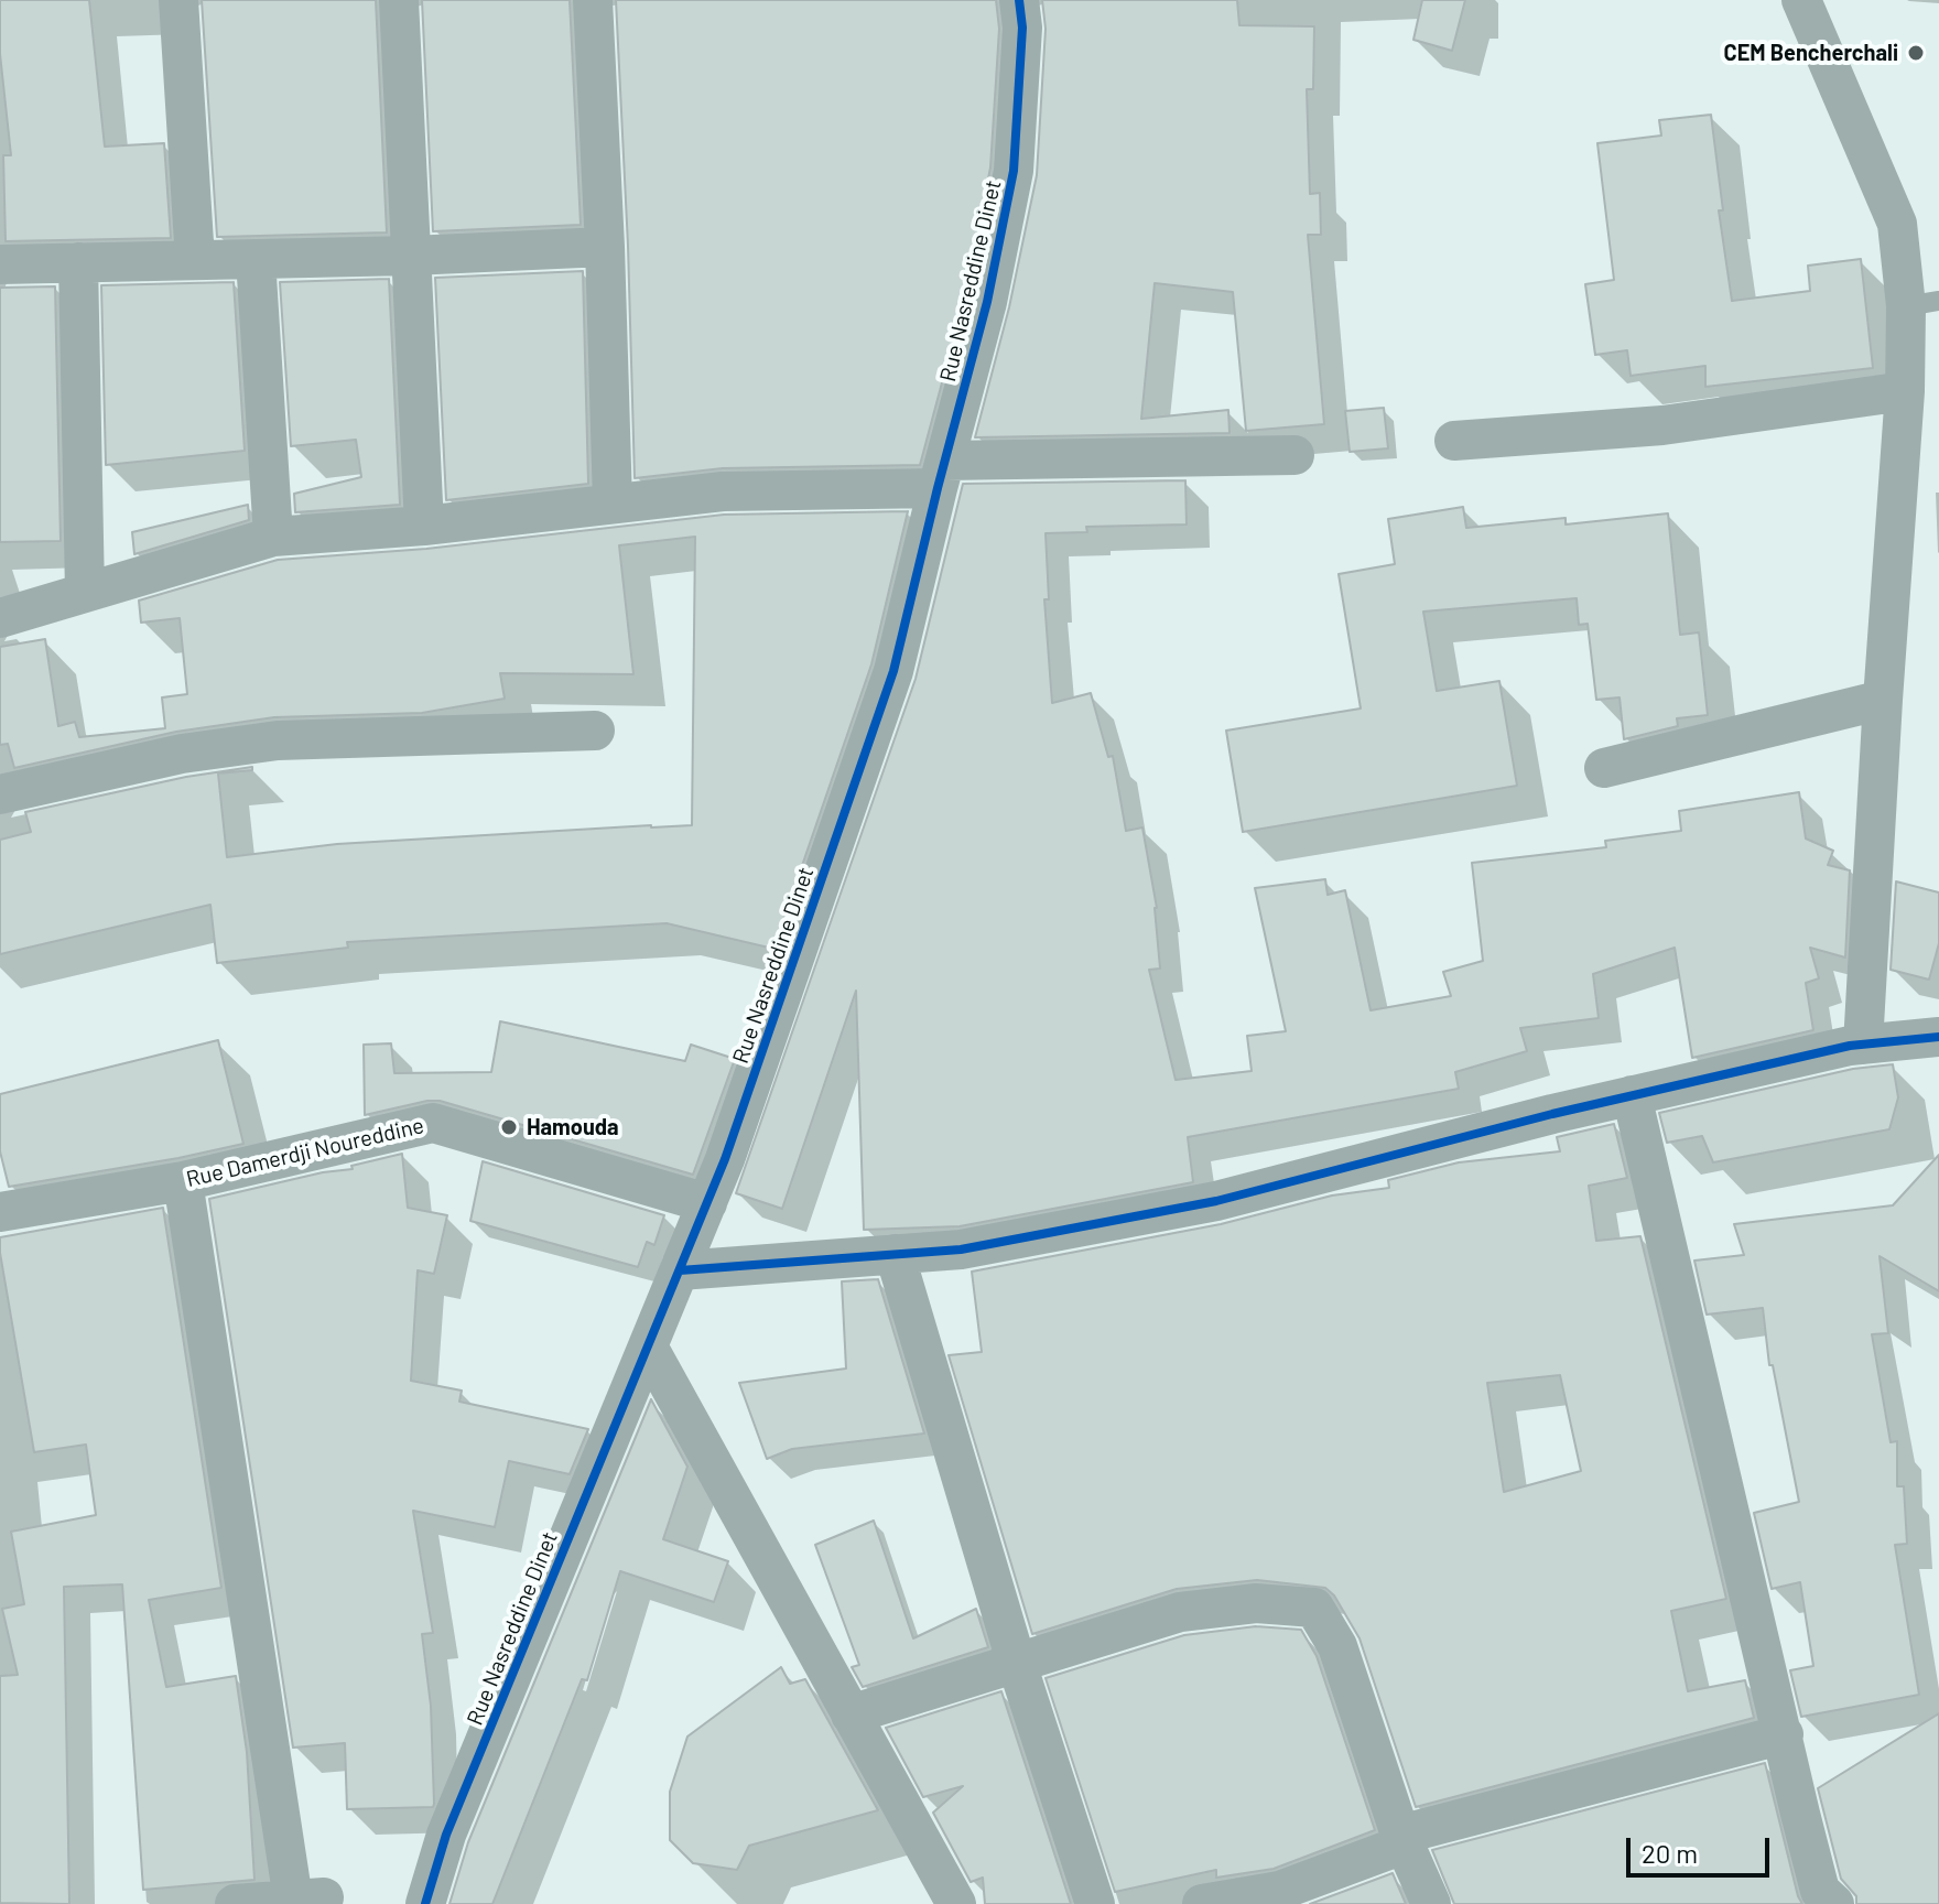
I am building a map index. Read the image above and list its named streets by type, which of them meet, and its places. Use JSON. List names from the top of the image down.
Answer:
{
  "streets": {
    "street": ["Rue Nasreddine Dinet", "Rue Damerdji Noureddine"]
  },
  "crossings": [
    ["Rue Nasreddine Dinet", "Rue Damerdji Noureddine"]
  ],
  "places": ["CEM Bencherchali", "Hamouda"],
  "scale_bar": "20 m"
}
